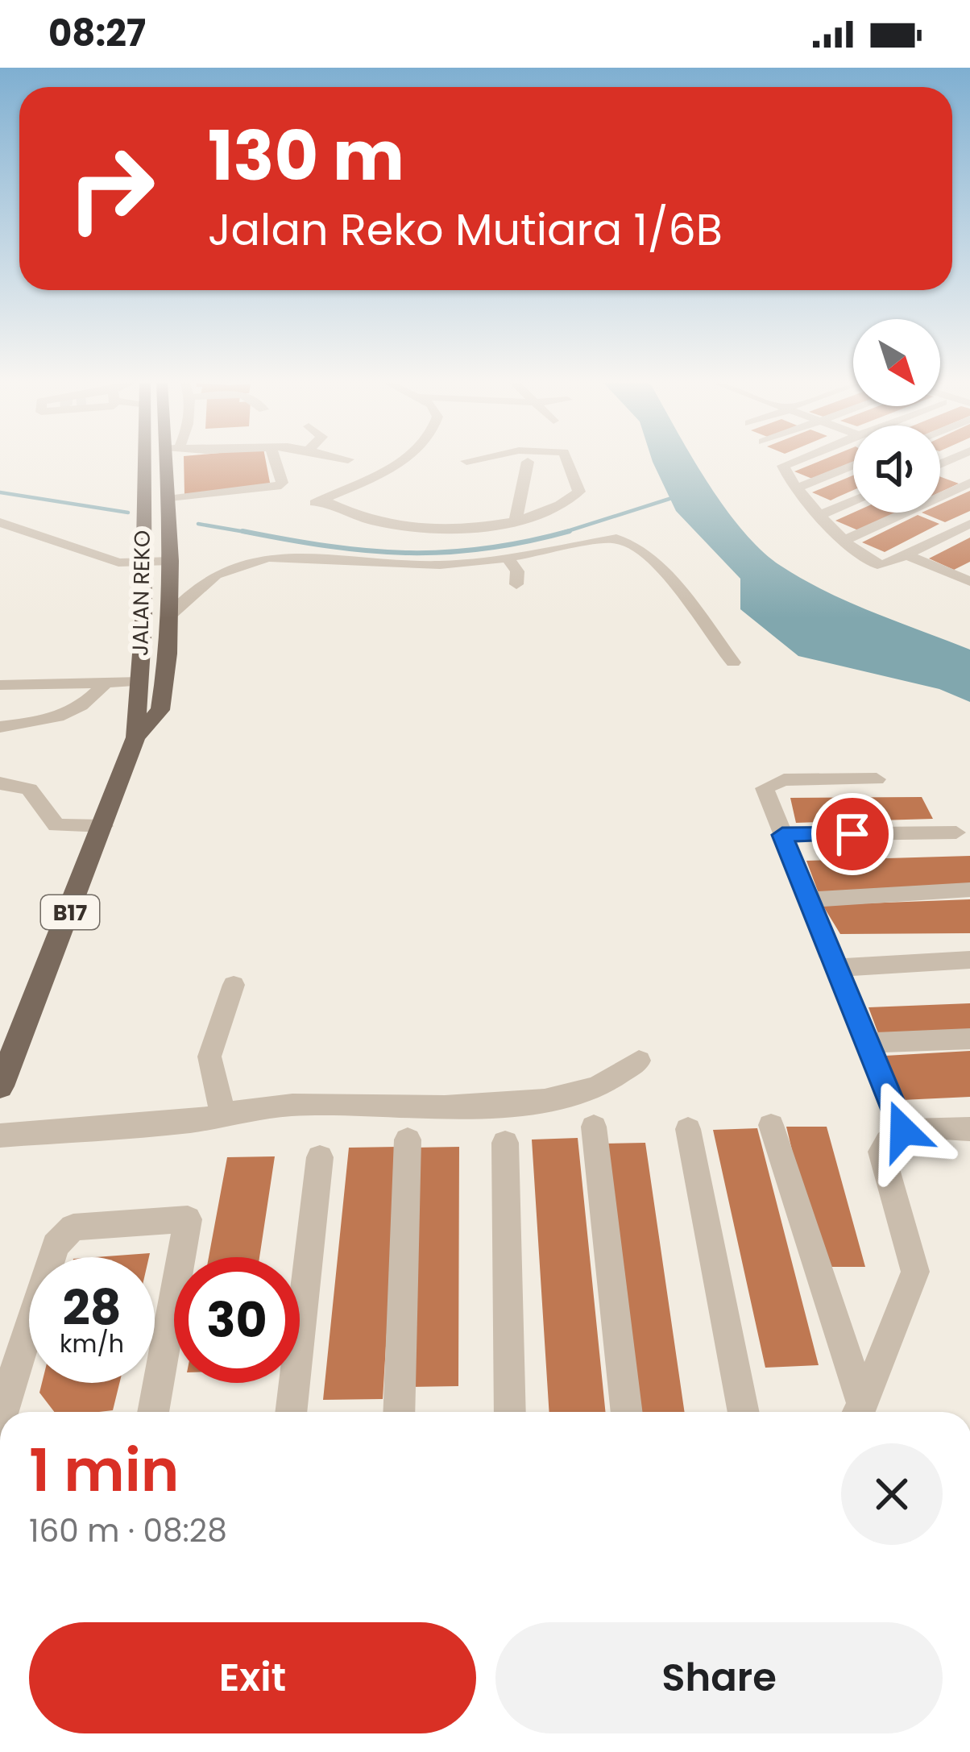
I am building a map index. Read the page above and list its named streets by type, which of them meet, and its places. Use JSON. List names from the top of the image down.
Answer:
{
  "streets": {
    "main road": ["JALAN REKO", "B17"]
  },
  "north": "bottom right",
  "page": {
    "status": "08:27",
    "turn": ["130 m", "Jalan Reko Mutiara 1/6B"],
    "speed": "28 km/h",
    "limit": "30",
    "heading": ["1 min", "160 m · 08:28"],
    "buttons": ["Exit", "Share"]
  }
}
